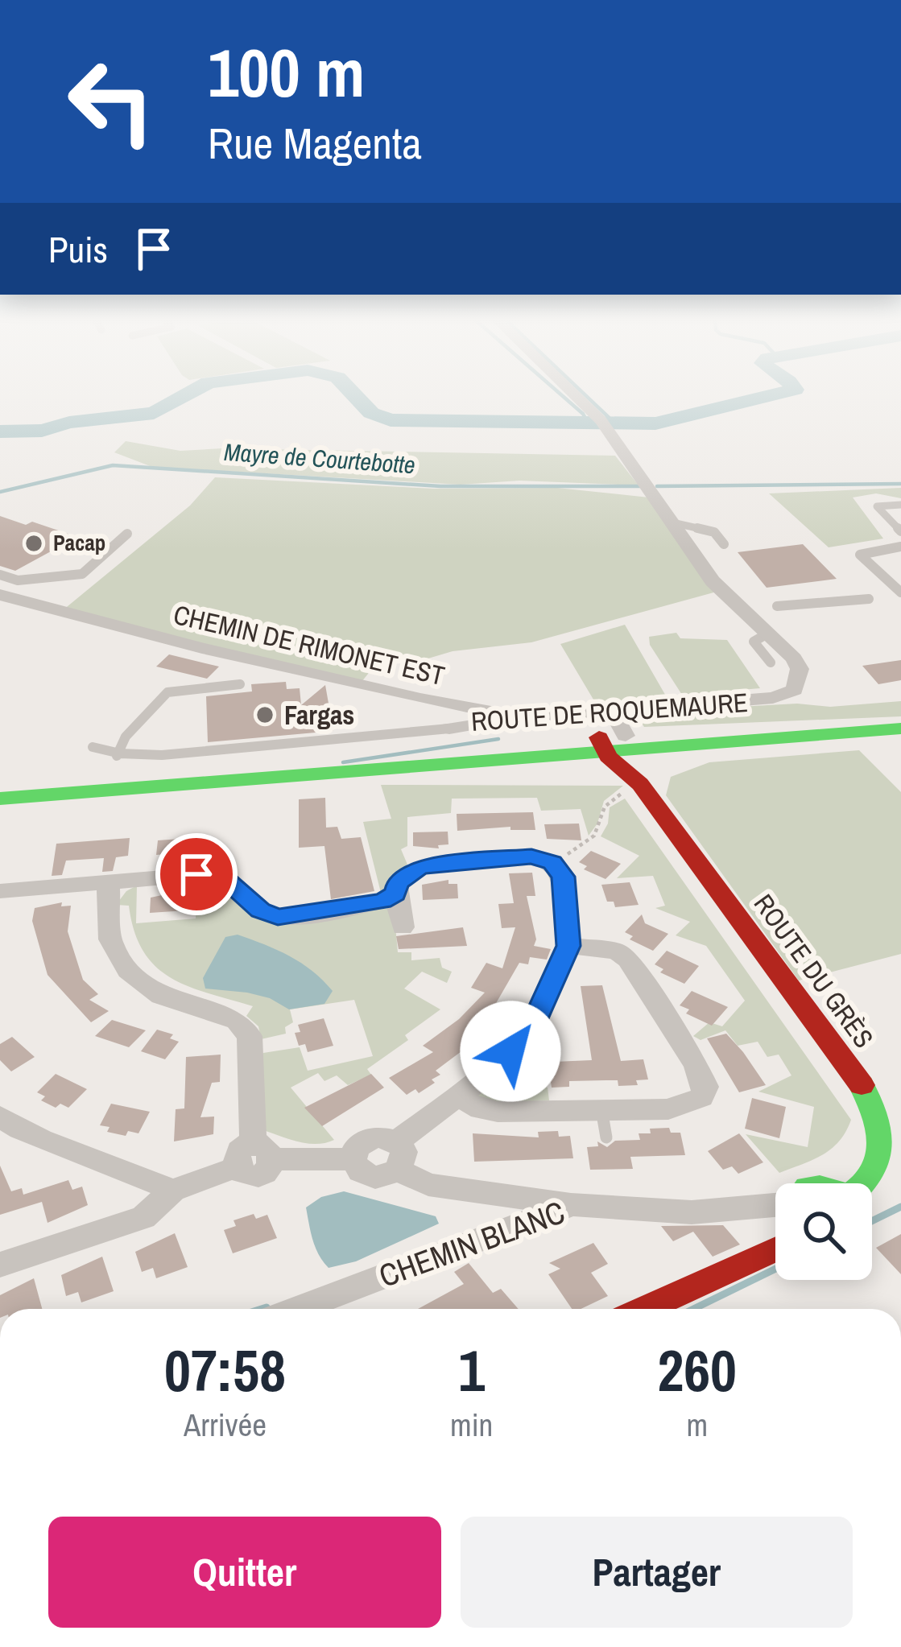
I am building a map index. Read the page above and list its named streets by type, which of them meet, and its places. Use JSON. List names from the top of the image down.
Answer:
{
  "streets": {
    "main road": ["ROUTE DE ROQUEMAURE", "ROUTE DU GRÈS"],
    "street": ["CHEMIN DE RIMONET EST", "CHEMIN BLANC"]
  },
  "water": ["Mayre de Courtebotte"],
  "places": ["Pacap", "Fargas"],
  "page": {
    "turn": ["100 m", "Rue Magenta"],
    "then": "Puis",
    "eta": [
      "07:58",
      "Arrivée",
      "1",
      "min",
      "260",
      "m"
    ],
    "buttons": ["Quitter", "Partager"]
  }
}
